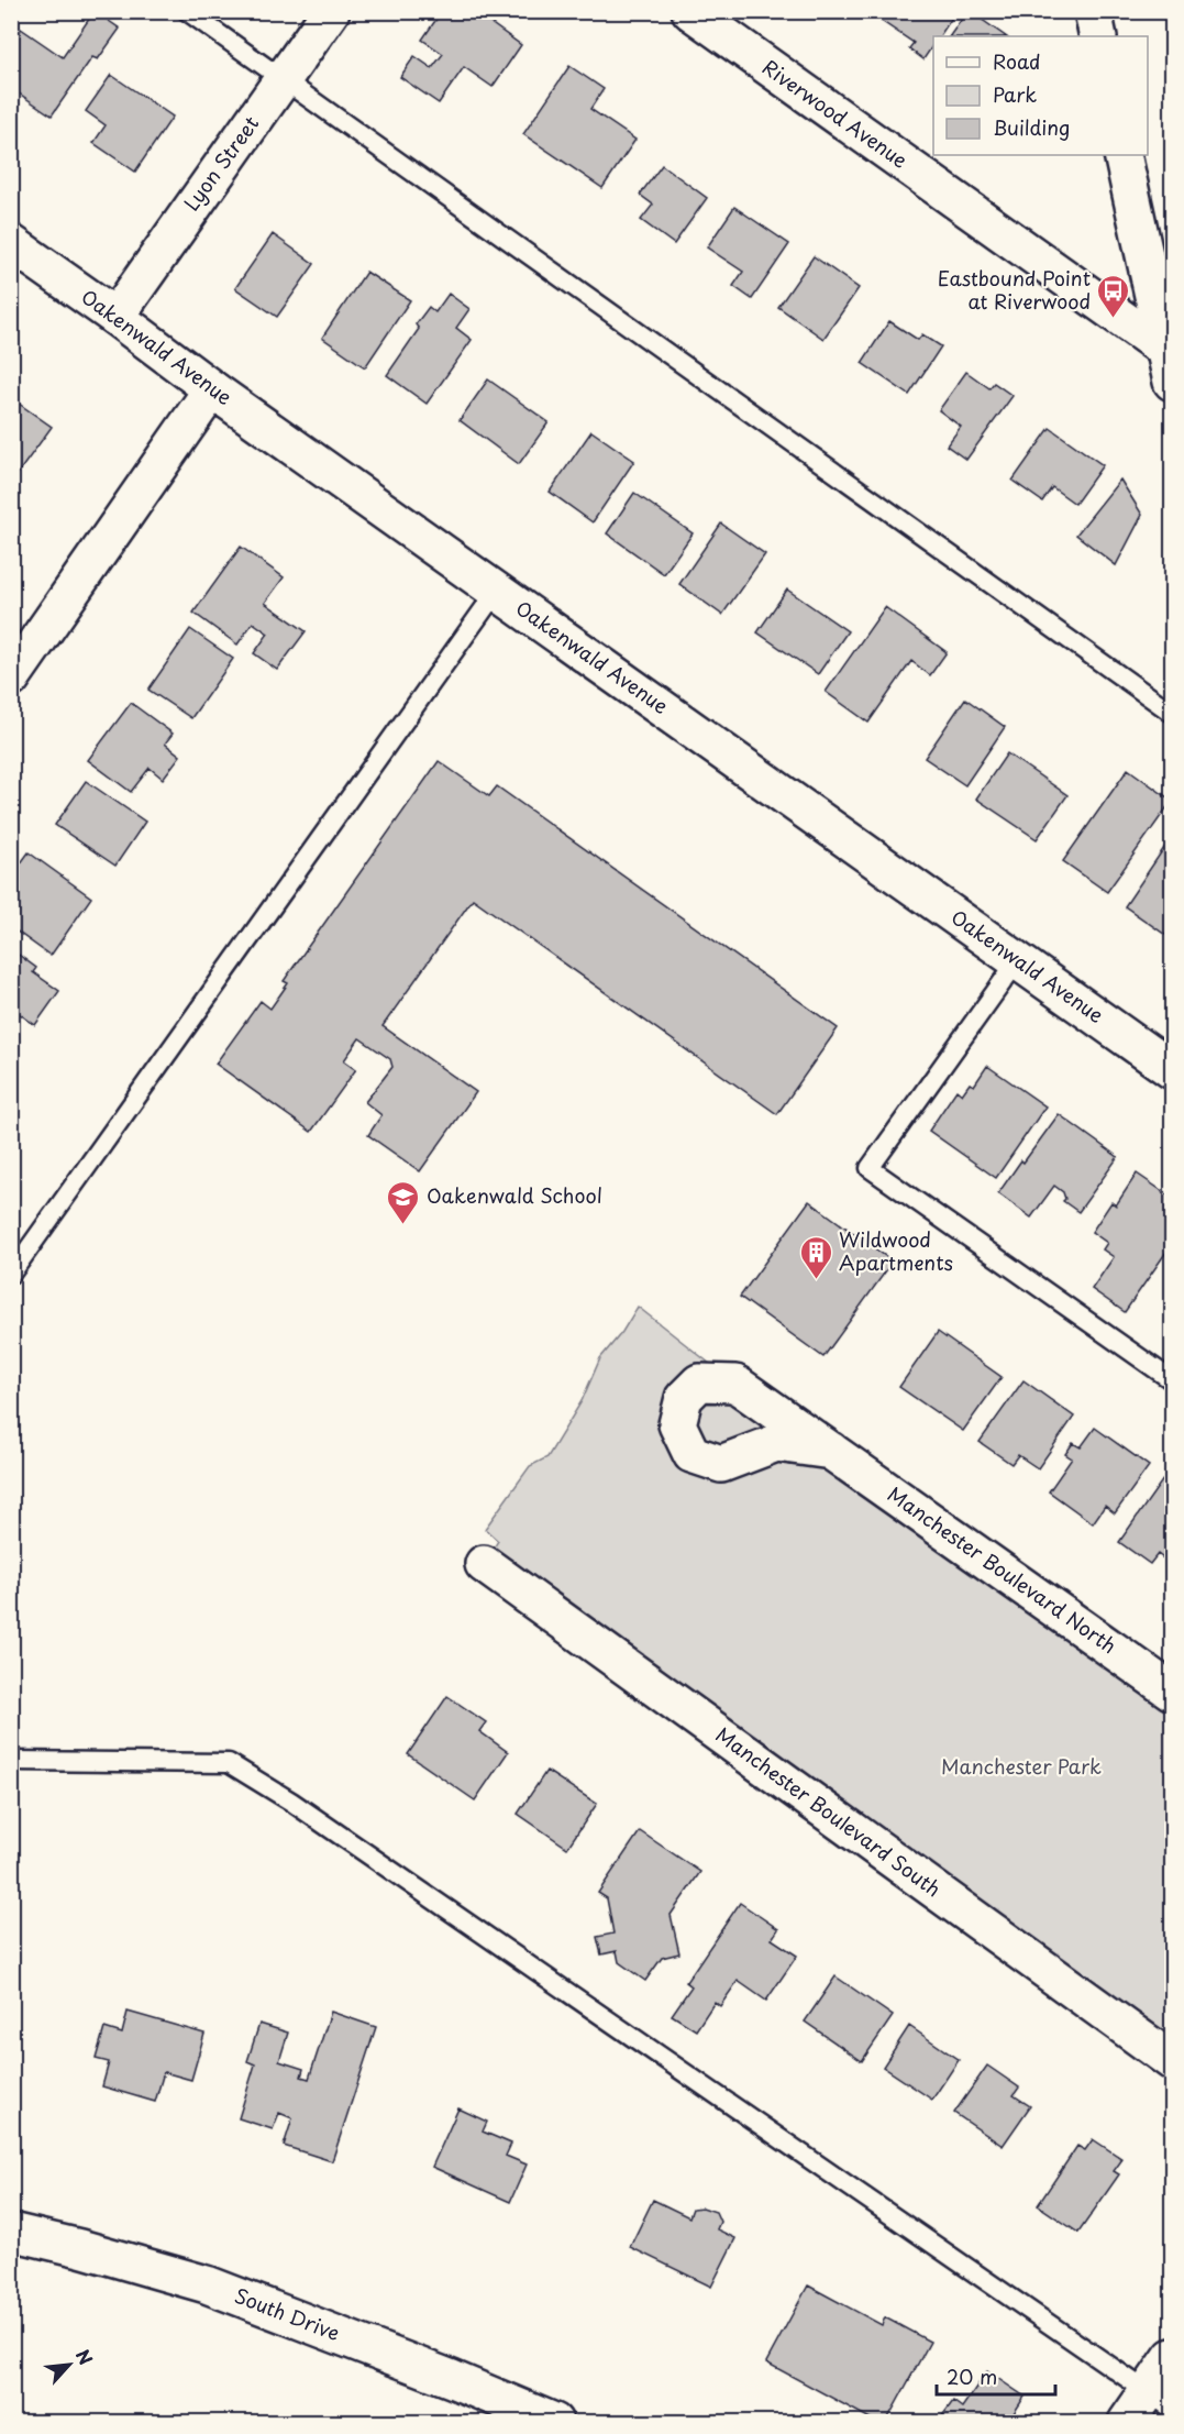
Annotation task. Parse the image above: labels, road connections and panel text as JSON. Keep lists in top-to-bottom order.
{
  "streets": {
    "street": [
      "Riverwood Avenue",
      "Lyon Street",
      "Oakenwald Avenue",
      "Manchester Boulevard North",
      "Manchester Boulevard South",
      "South Drive"
    ]
  },
  "crossings": [
    ["Lyon Street", "Oakenwald Avenue"]
  ],
  "parks": ["Manchester Park"],
  "places": {
    "bus stop": ["Eastbound Point at Riverwood"],
    "school or university": ["Oakenwald School"],
    "building": ["Wildwood Apartments"]
  },
  "legend": ["Road", "Park", "Building"],
  "scale_bar": "20 m",
  "north": "top right"
}
